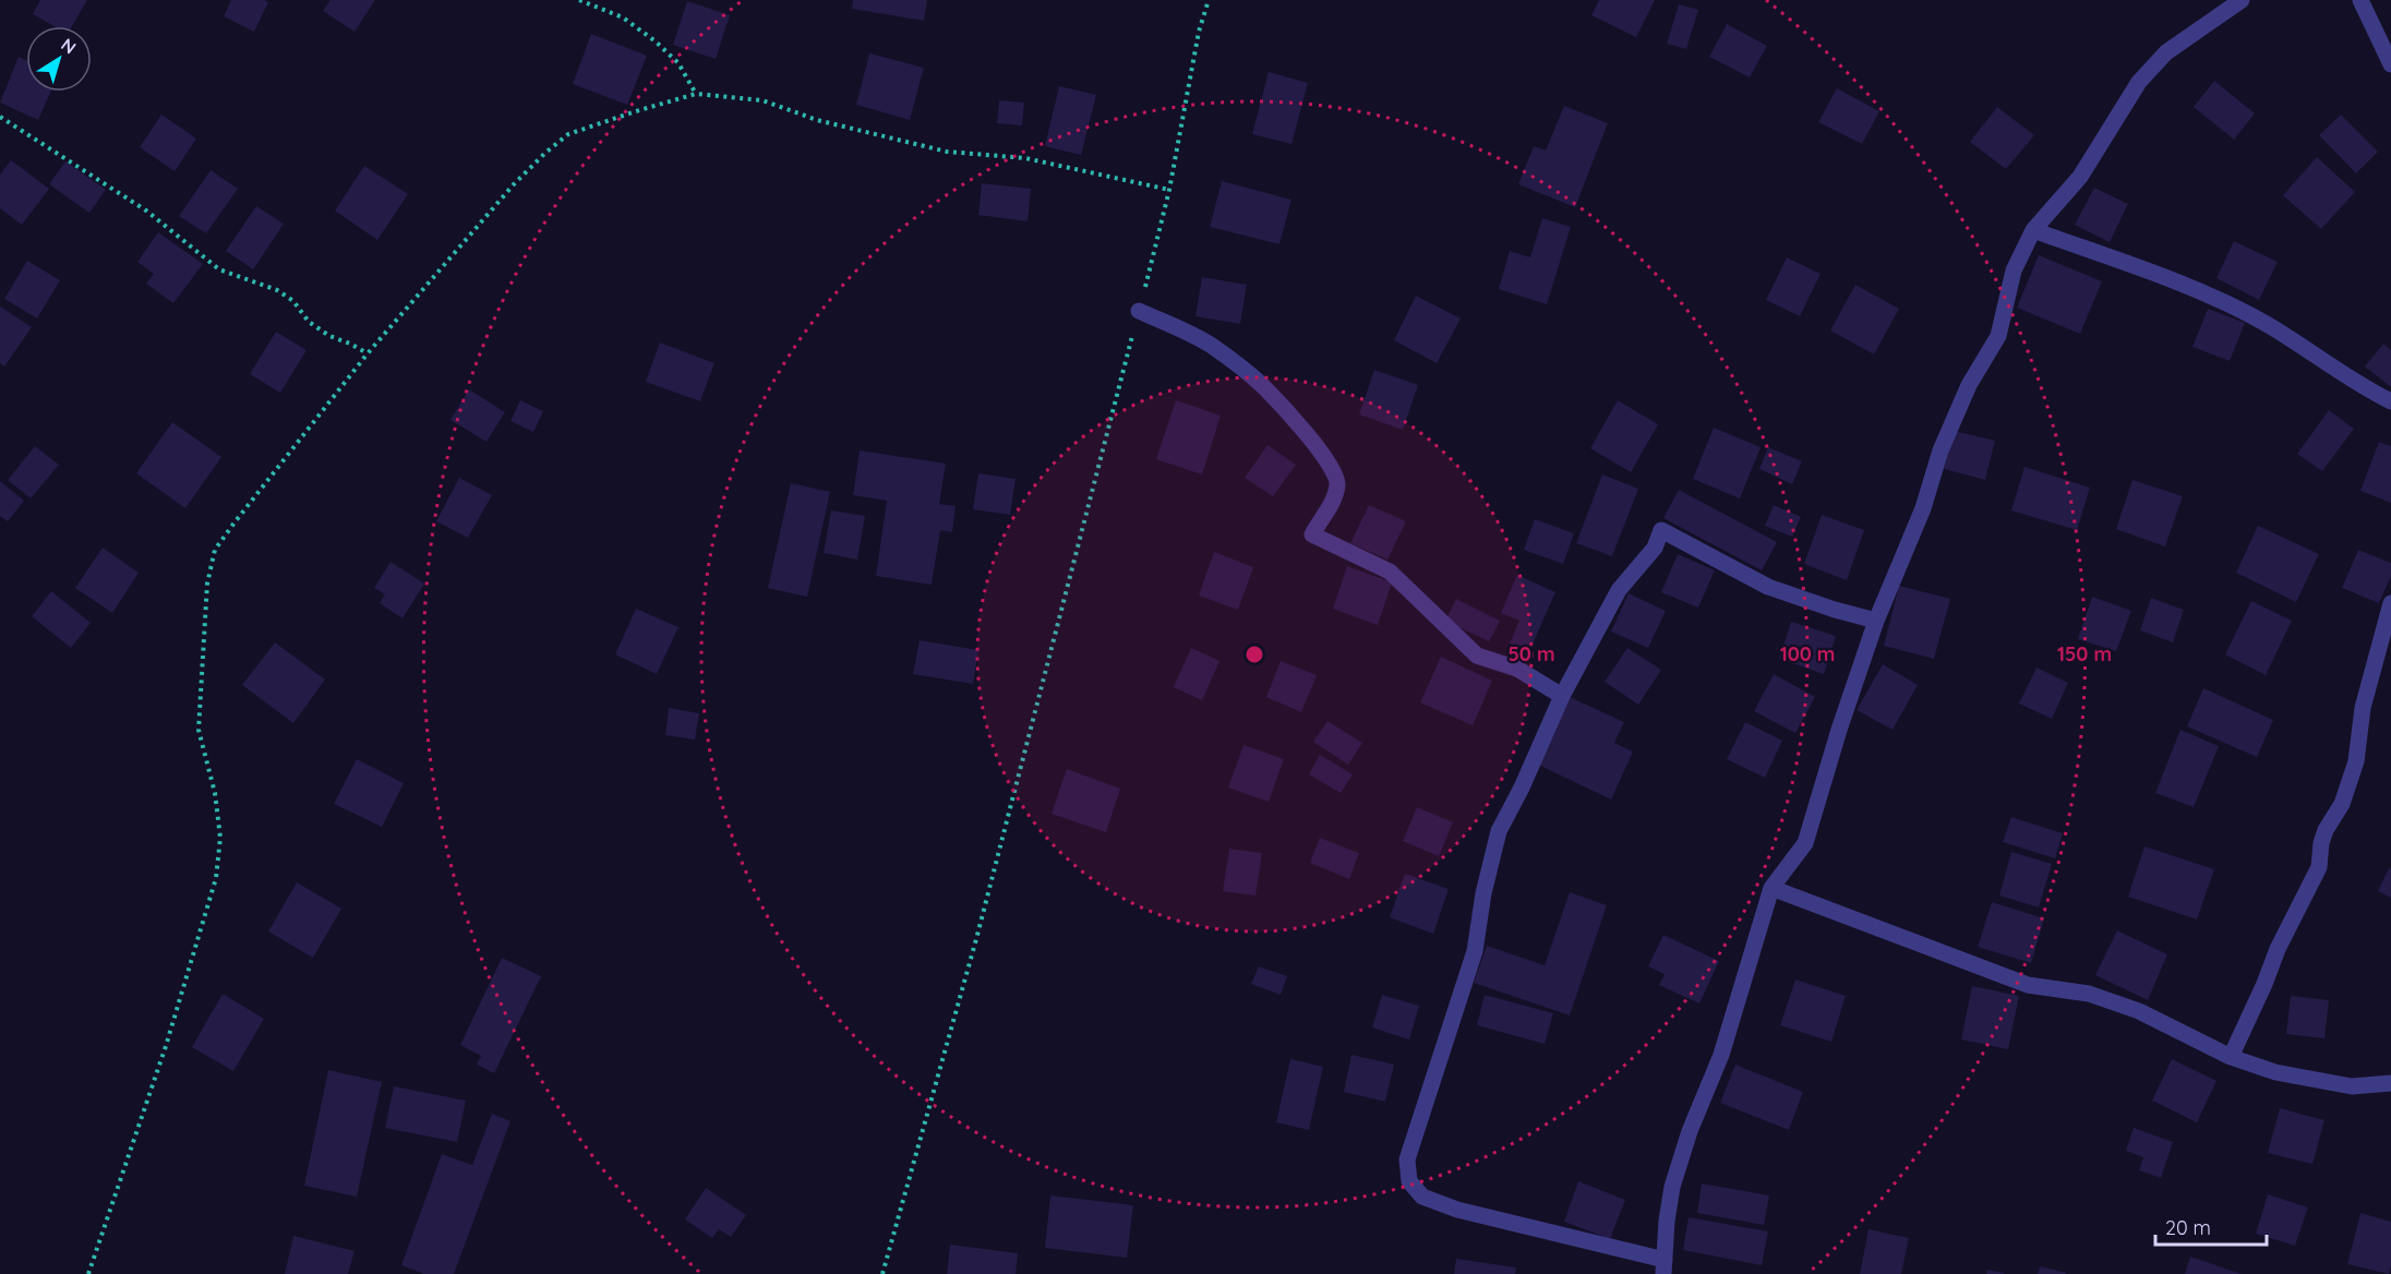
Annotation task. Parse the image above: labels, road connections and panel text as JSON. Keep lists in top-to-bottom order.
{
  "scale_bar": "20 m",
  "north": "top right",
  "rings": ["50 m", "100 m", "150 m"]
}
